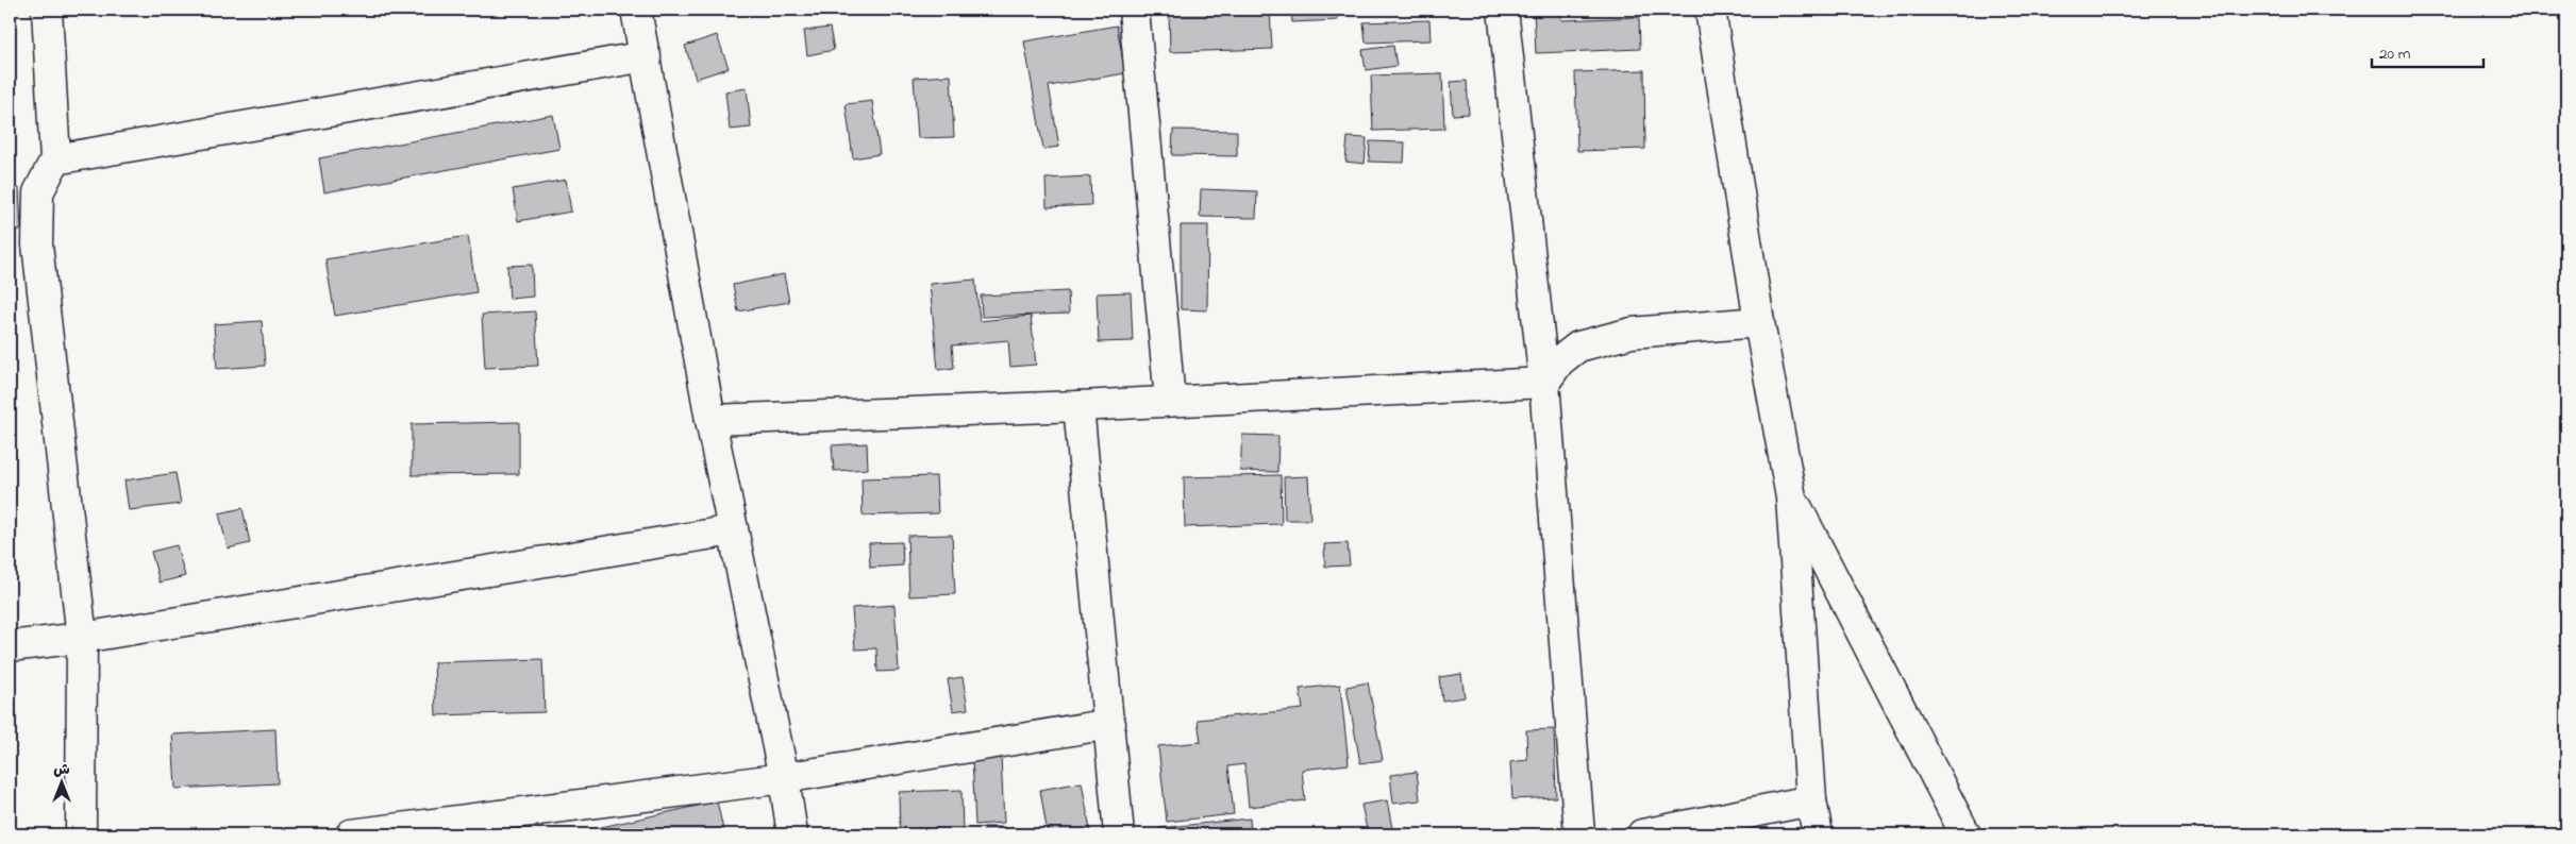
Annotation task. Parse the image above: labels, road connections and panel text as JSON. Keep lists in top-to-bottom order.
{
  "scale_bar": "20 m",
  "north": "top"
}
